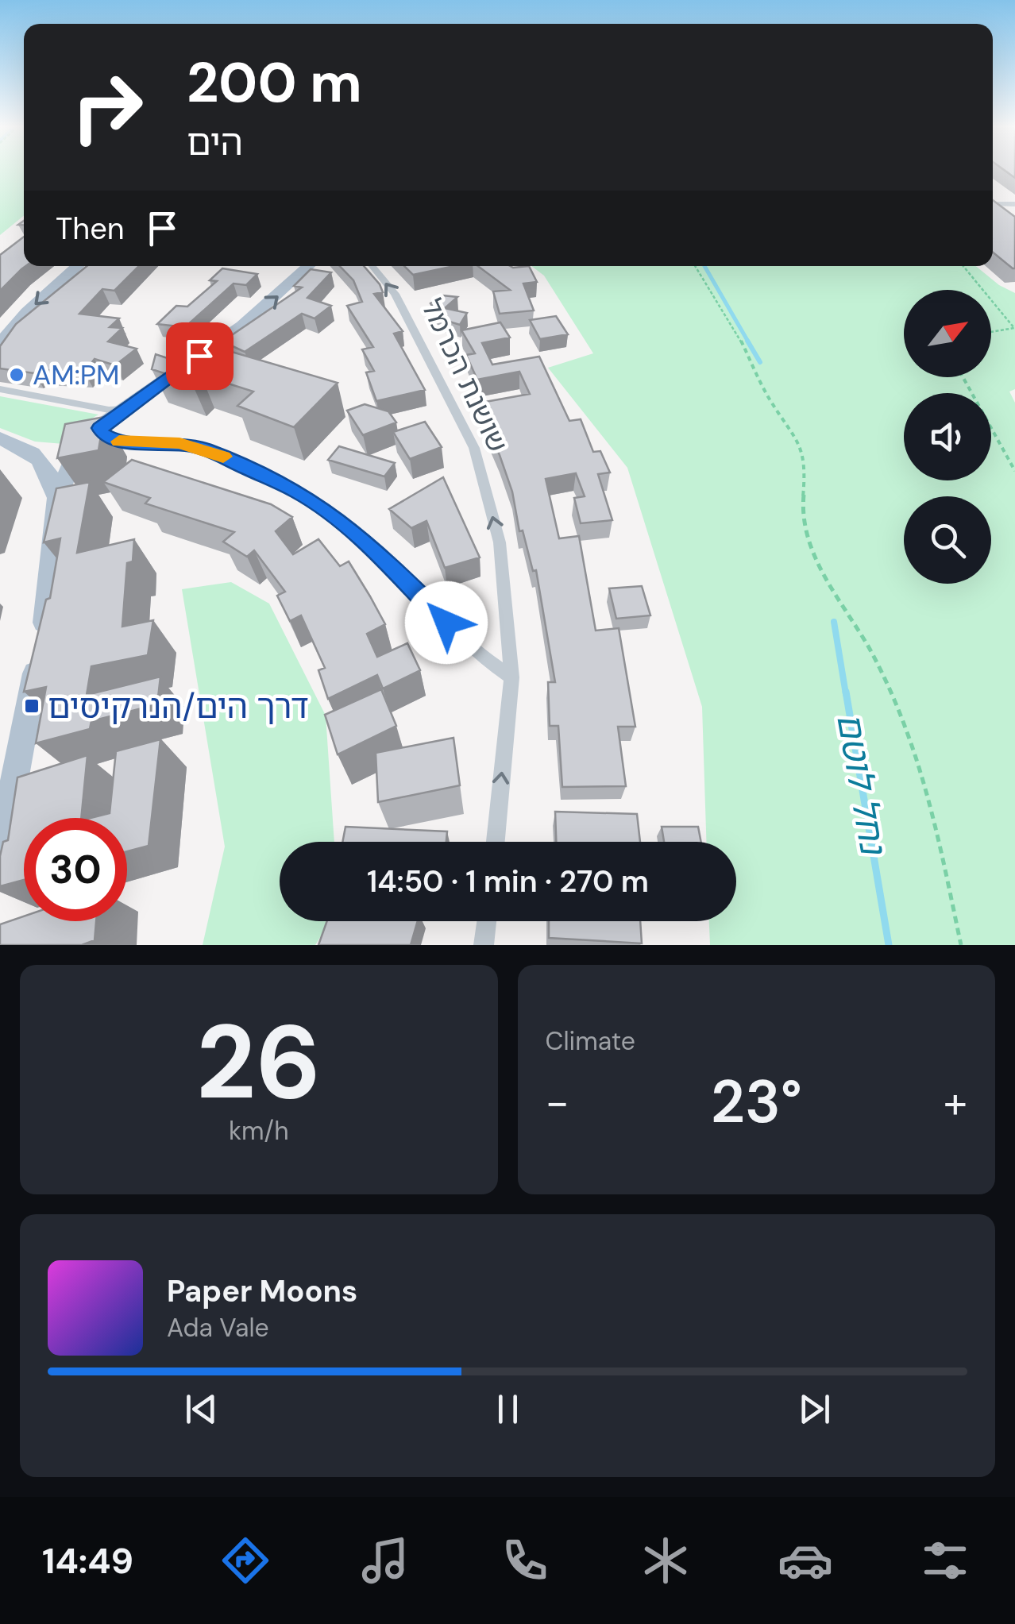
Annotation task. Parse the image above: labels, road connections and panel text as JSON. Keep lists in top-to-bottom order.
{
  "streets": {
    "street": ["שושנת הכרמל"]
  },
  "one_way": ["שושנת הכרמל"],
  "water": ["נחל לוטם"],
  "places": {
    "other": ["AM:PM"],
    "transit": ["דרך הים/הנרקיסים"]
  },
  "north": "top right",
  "page": {
    "turn": ["200 m", "הים"],
    "then": "Then",
    "limit": "30",
    "trip": "14:50 · 1 min · 270 m",
    "tile": [
      ["26", "km/h"],
      "Climate"
    ],
    "heat": ["−", "23°", "+"],
    "song": ["Paper Moons", "Ada Vale"],
    "tabs": "14:49"
  }
}
